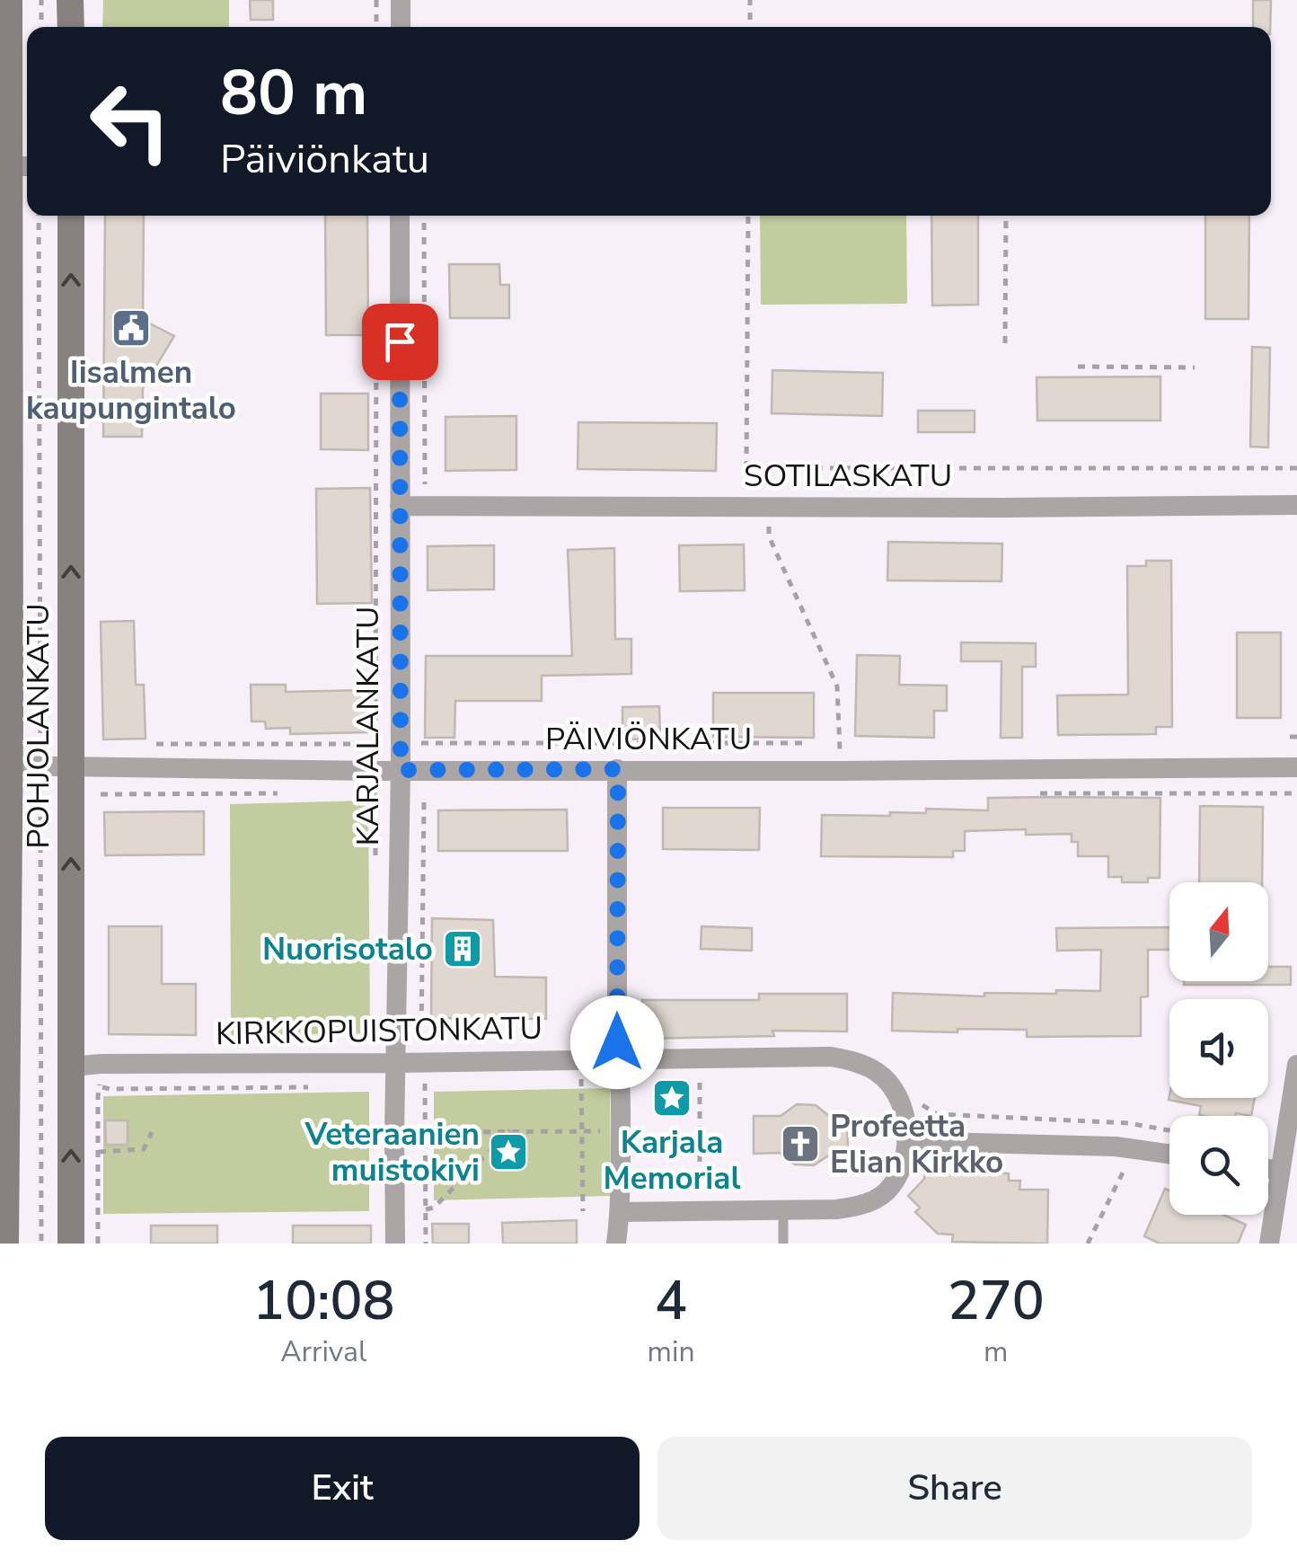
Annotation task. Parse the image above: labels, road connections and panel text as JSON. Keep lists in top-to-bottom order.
{
  "streets": {
    "main road": ["POHJOLANKATU"],
    "street": [
      "SOTILASKATU",
      "KARJALANKATU",
      "PÄIVIÖNKATU",
      "KIRKKOPUISTONKATU"
    ]
  },
  "crossings": [
    ["SOTILASKATU", "KARJALANKATU"],
    ["POHJOLANKATU", "PÄIVIÖNKATU"],
    ["POHJOLANKATU", "KIRKKOPUISTONKATU"],
    ["KARJALANKATU", "PÄIVIÖNKATU"],
    ["KARJALANKATU", "KIRKKOPUISTONKATU"]
  ],
  "places": {
    "public building": ["Iisalmen kaupungintalo"],
    "building": ["Nuorisotalo"],
    "place": ["Karjala Memorial", "Veteraanien muistokivi"],
    "church": ["Profeetta Elian Kirkko"]
  },
  "north": "top",
  "page": {
    "turn": ["80 m", "Päiviönkatu"],
    "eta": [
      "10:08",
      "Arrival",
      "4",
      "min",
      "270",
      "m"
    ],
    "buttons": ["Exit", "Share"]
  }
}
